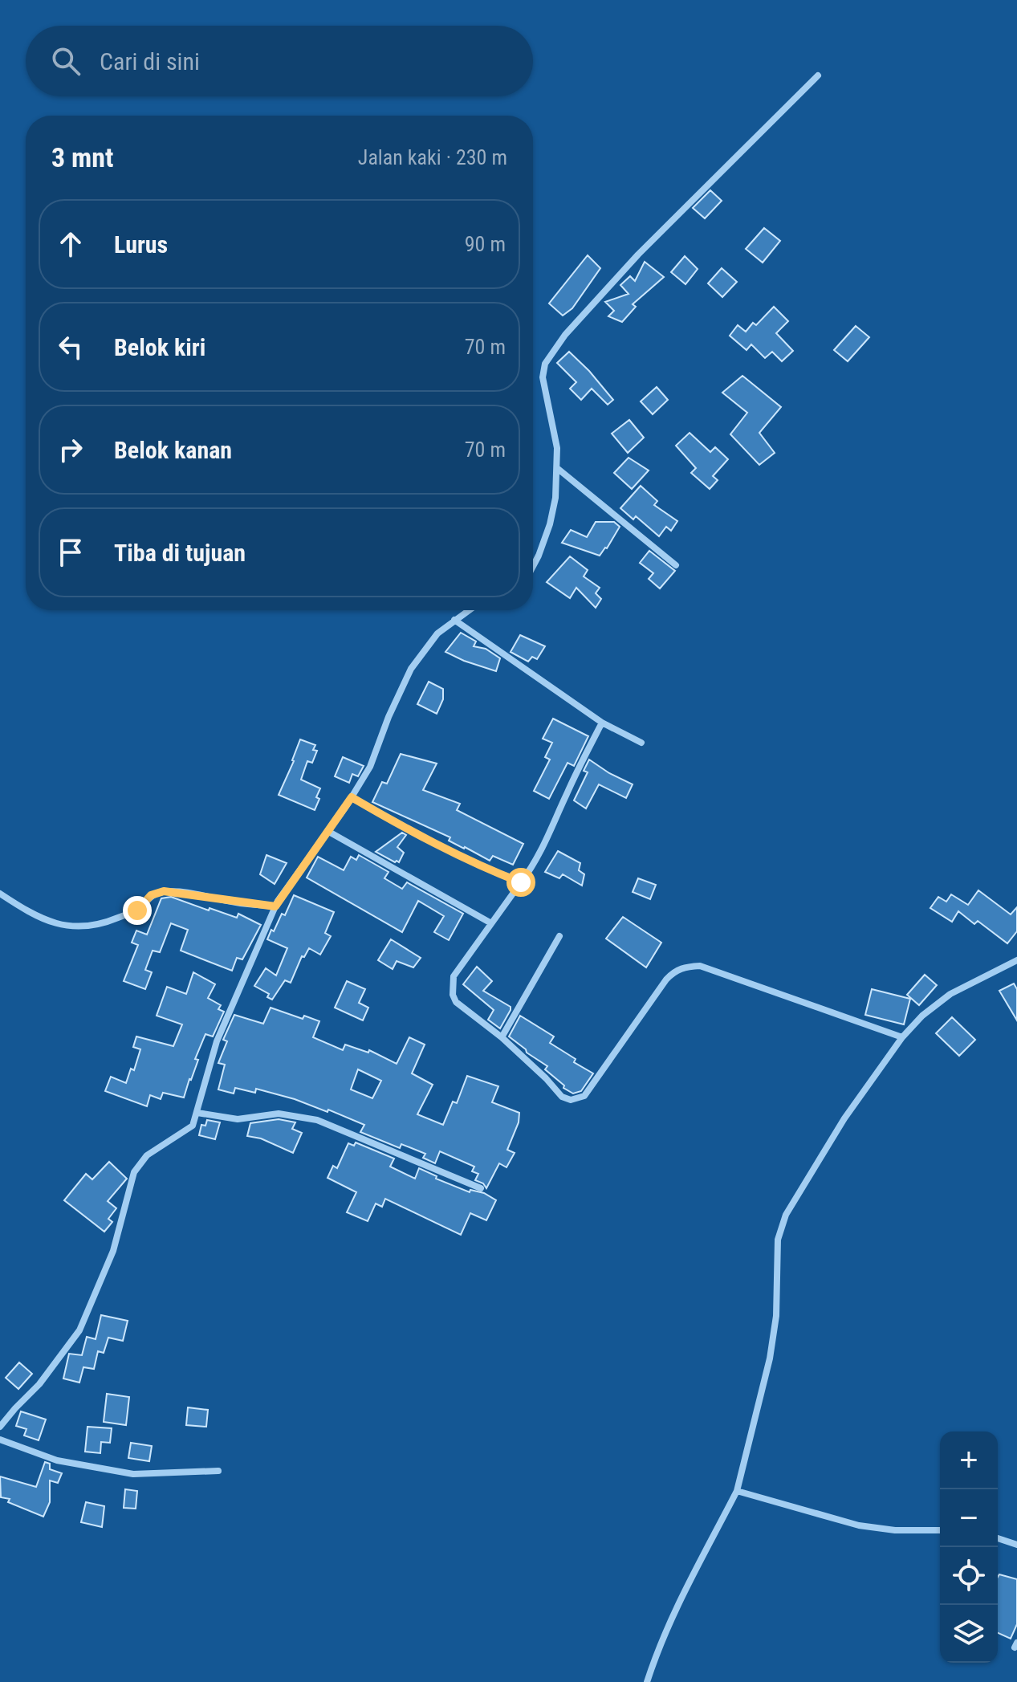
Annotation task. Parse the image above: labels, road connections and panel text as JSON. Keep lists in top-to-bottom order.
{
  "page": {
    "search": "Cari di sini",
    "heading": ["3 mnt", "Jalan kaki · 230 m"],
    "list": [
      ["Lurus", "90 m"],
      ["Belok kiri", "70 m"],
      ["Belok kanan", "70 m"],
      "Tiba di tujuan"
    ],
    "map_buttons": ["+", "−"]
  }
}
